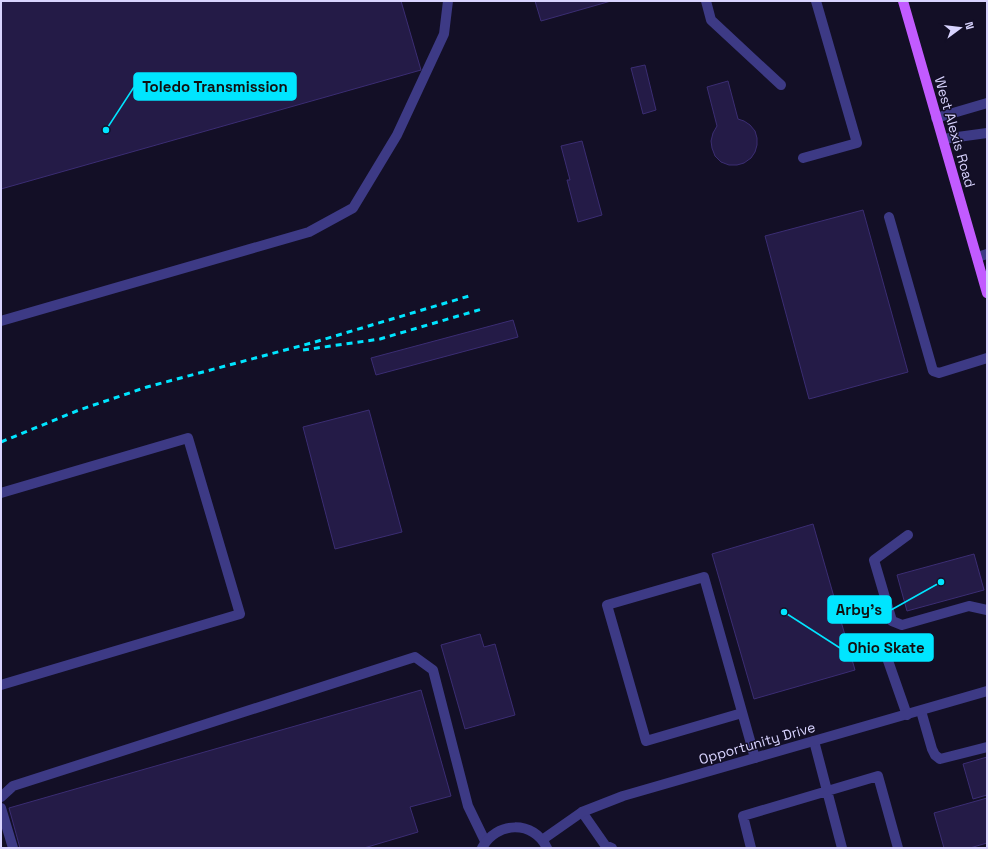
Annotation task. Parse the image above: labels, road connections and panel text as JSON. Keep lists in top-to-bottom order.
{
  "streets": {
    "main road": ["West Alexis Road"],
    "street": ["Opportunity Drive"]
  },
  "places": ["Toledo Transmission", "Arby's", "Ohio Skate"],
  "north": "right"
}
